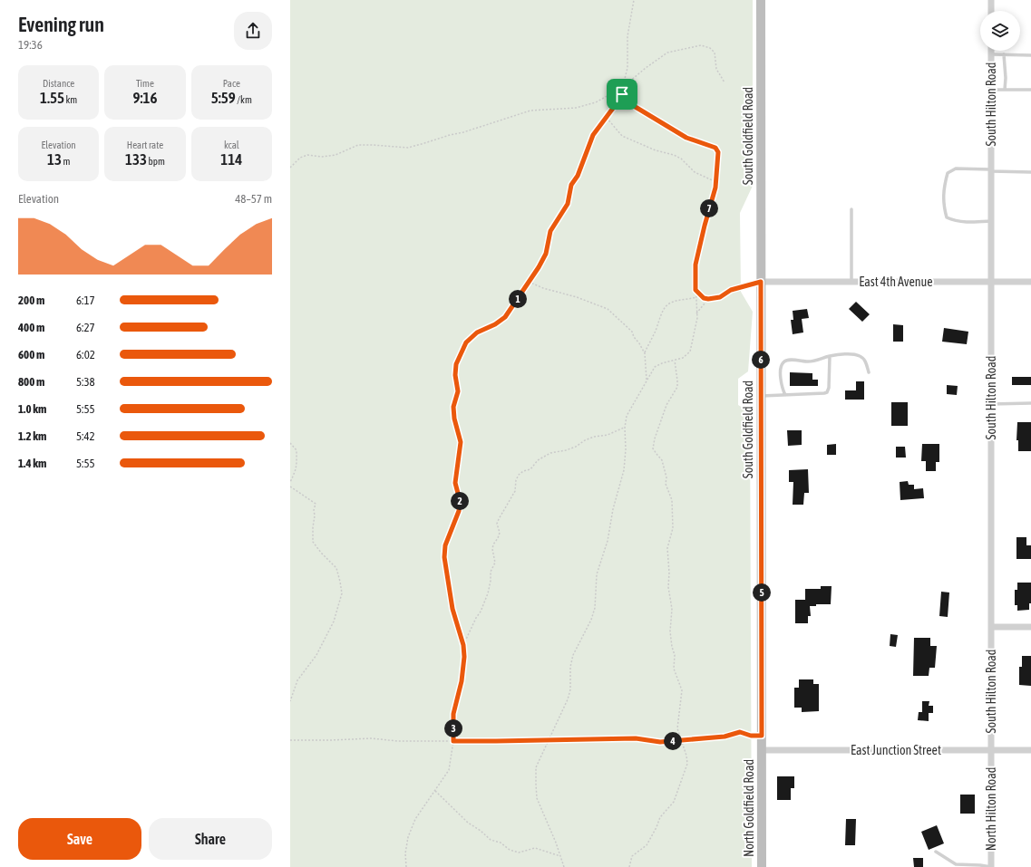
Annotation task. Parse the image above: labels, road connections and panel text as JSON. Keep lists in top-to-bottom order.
{
  "streets": {
    "main road": ["South Goldfield Road", "North Goldfield Road"],
    "street": [
      "South Hilton Road",
      "East 4th Avenue",
      "East Junction Street",
      "North Hilton Road"
    ]
  },
  "crossings": [
    ["South Hilton Road", "East 4th Avenue"],
    ["South Hilton Road", "East Junction Street"],
    ["South Hilton Road", "North Hilton Road"],
    ["South Goldfield Road", "East 4th Avenue"],
    ["South Goldfield Road", "East Junction Street"],
    ["South Goldfield Road", "North Goldfield Road"],
    ["East Junction Street", "North Goldfield Road"],
    ["East Junction Street", "North Hilton Road"]
  ],
  "page": {
    "heading": ["Evening run", "19:36"],
    "stats": [
      ["Distance", "1.55 km"],
      ["Time", "9:16"],
      ["Pace", "5:59 /km"],
      ["Elevation", "13 m"],
      ["Heart rate", "133 bpm"],
      ["kcal", "114"]
    ],
    "chart": ["Elevation", "48–57 m"],
    "pins": [
      "7",
      "1",
      "6",
      "2",
      "5",
      "3",
      "4"
    ],
    "list": [
      {
        "name": "200 m",
        "note": "6:17"
      },
      {
        "name": "400 m",
        "note": "6:27"
      },
      {
        "name": "600 m",
        "note": "6:02"
      },
      {
        "name": "800 m",
        "note": "5:38"
      },
      {
        "name": "1.0 km",
        "note": "5:55"
      },
      {
        "name": "1.2 km",
        "note": "5:42"
      },
      {
        "name": "1.4 km",
        "note": "5:55"
      }
    ],
    "buttons": ["Save", "Share"]
  }
}
